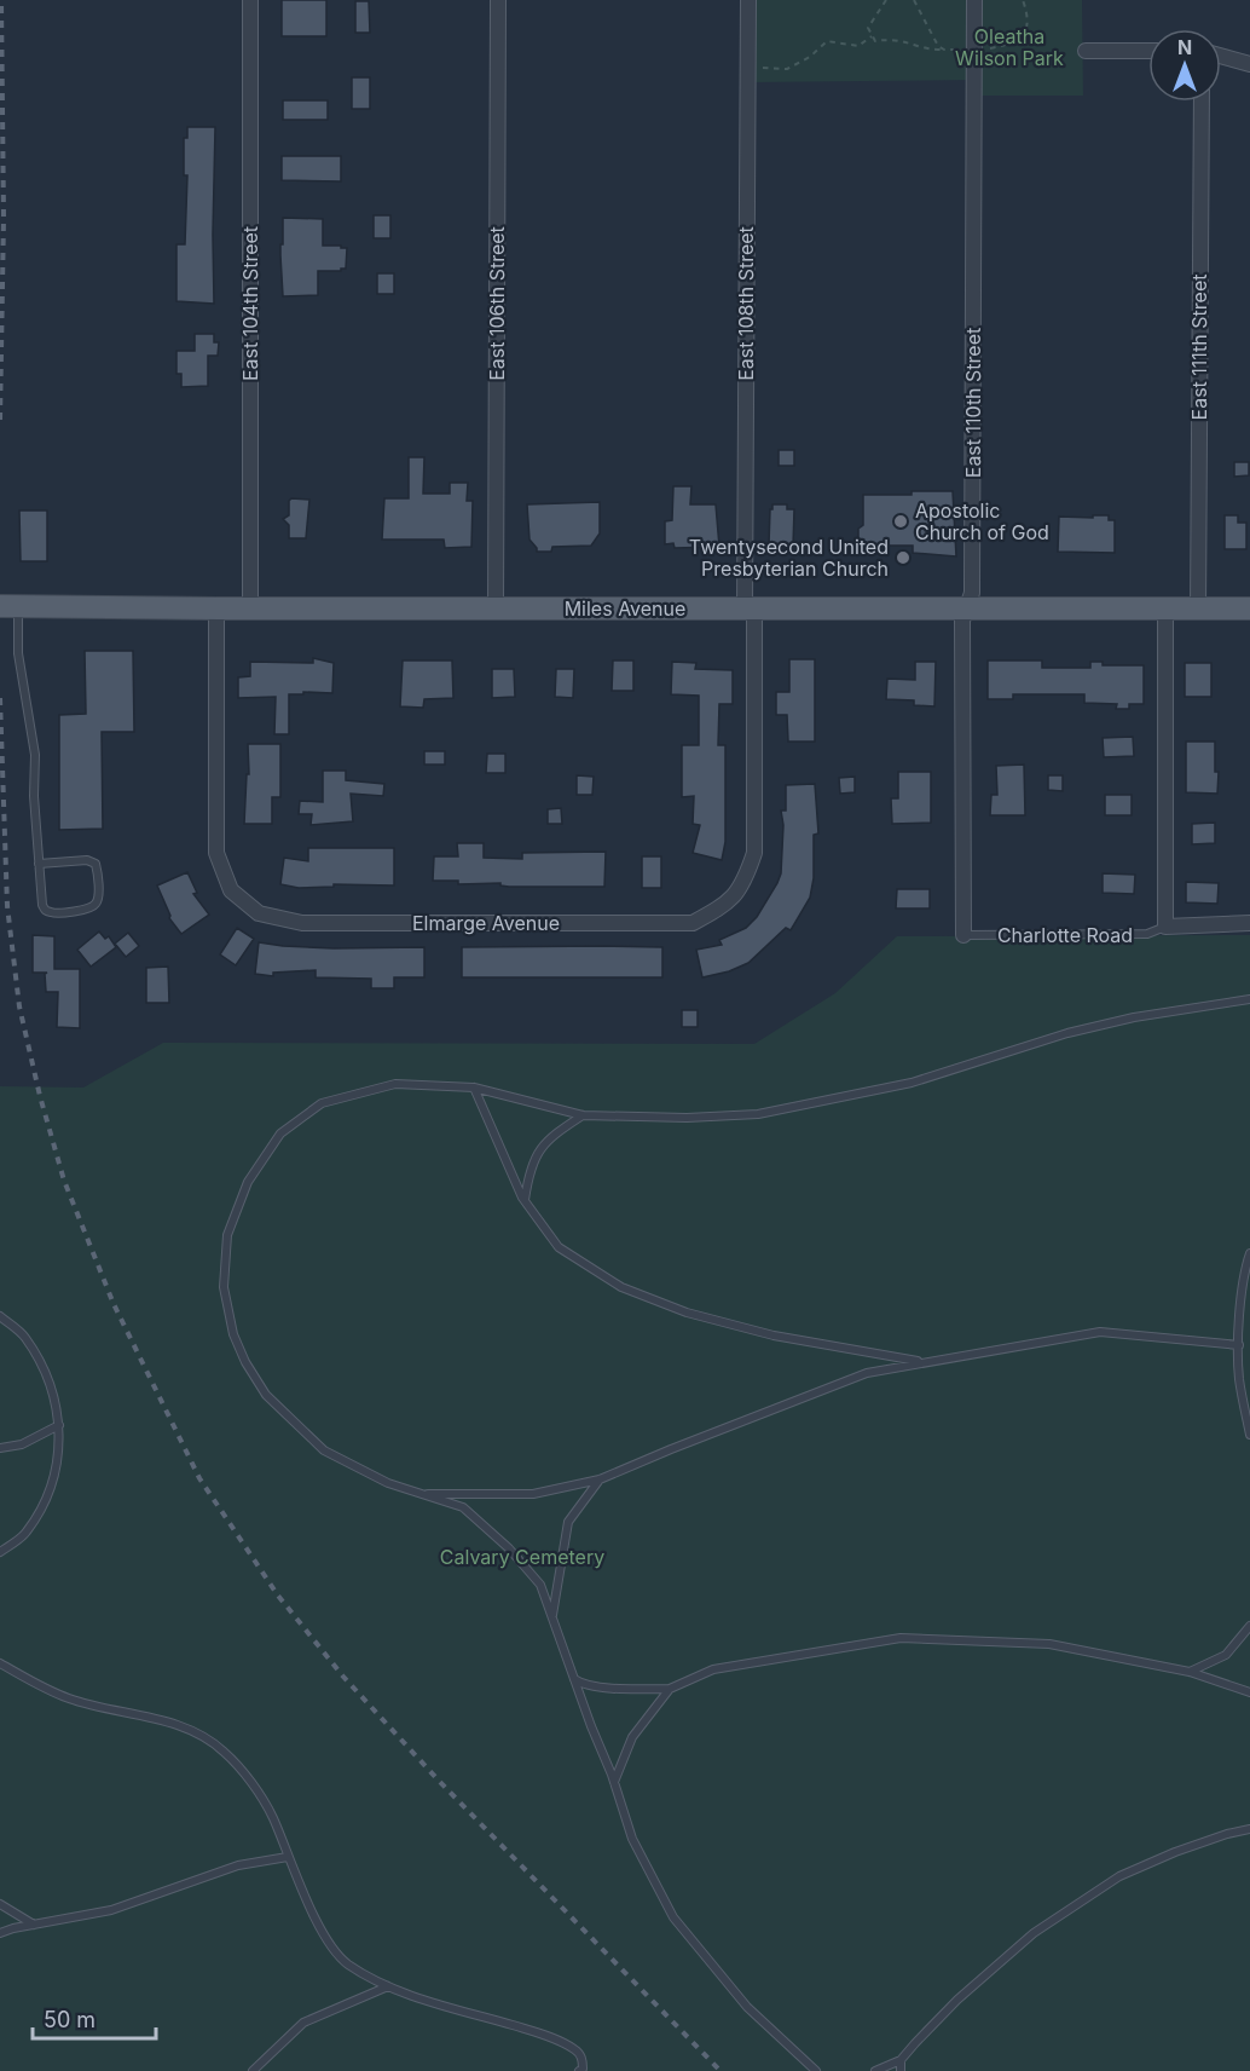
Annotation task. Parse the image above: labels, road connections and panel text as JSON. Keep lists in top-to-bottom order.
{
  "streets": {
    "main road": ["Miles Avenue"],
    "street": [
      "East 104th Street",
      "East 106th Street",
      "East 108th Street",
      "East 111th Street",
      "East 110th Street",
      "Elmarge Avenue"
    ],
    "lane": ["Charlotte Road"]
  },
  "crossings": [
    ["East 104th Street", "Miles Avenue"],
    ["East 106th Street", "Miles Avenue"],
    ["East 108th Street", "Miles Avenue"],
    ["East 108th Street", "Elmarge Avenue"],
    ["East 111th Street", "Miles Avenue"],
    ["East 110th Street", "Miles Avenue"],
    ["East 110th Street", "Charlotte Road"],
    ["Miles Avenue", "Elmarge Avenue"]
  ],
  "parks": ["Oleatha Wilson Park", "Calvary Cemetery"],
  "places": ["Apostolic Church of God", "Twentysecond United Presbyterian Church"],
  "scale_bar": "50 m",
  "north": "top"
}
